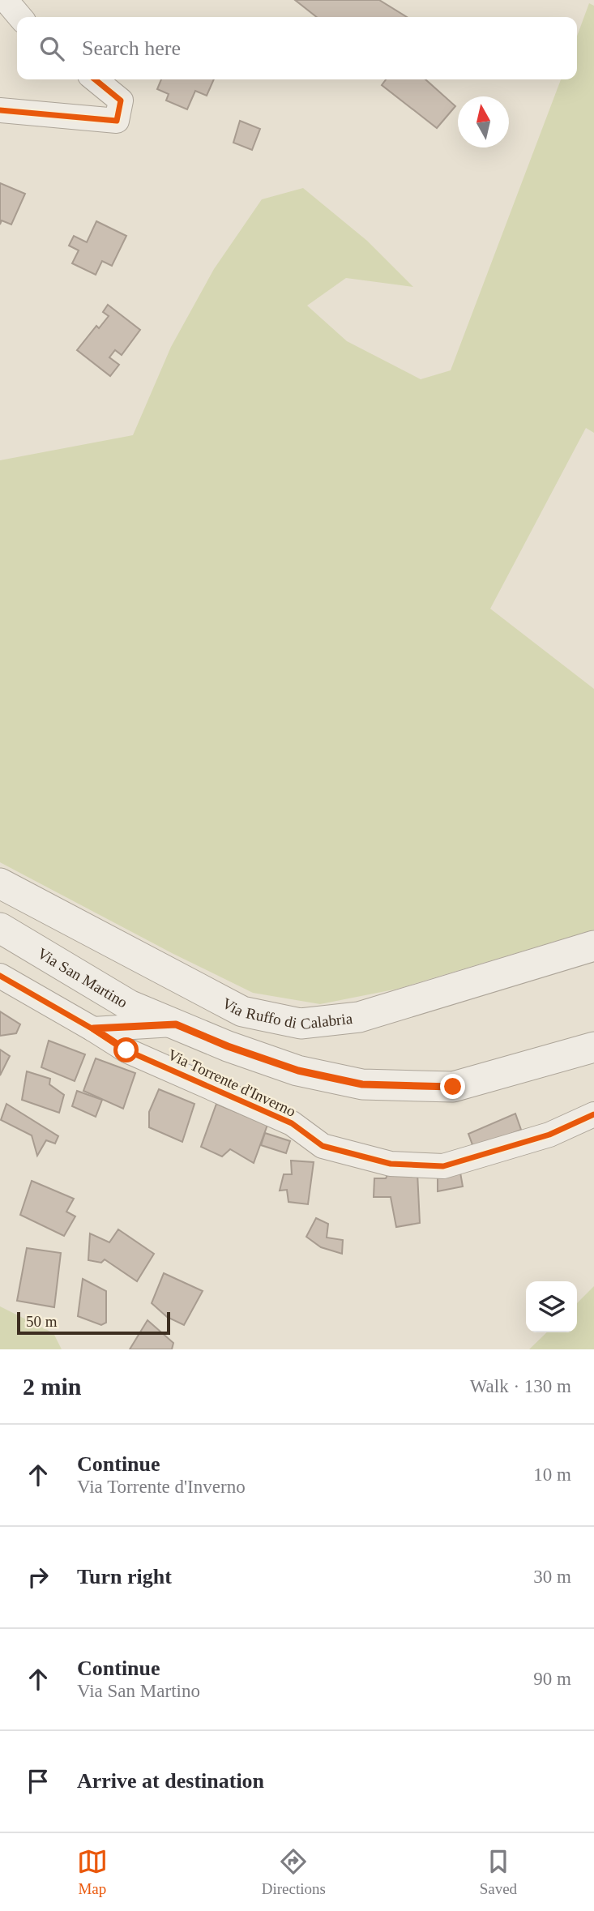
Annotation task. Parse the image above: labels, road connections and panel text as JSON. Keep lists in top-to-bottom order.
{
  "streets": {
    "street": ["Via San Martino", "Via Ruffo di Calabria", "Via Torrente d'Inverno"]
  },
  "scale_bar": "50 m",
  "north": "top",
  "page": {
    "search": "Search here",
    "scale": "50 m",
    "heading": ["2 min", "Walk · 130 m"],
    "list": [
      ["Continue", "Via Torrente d'Inverno", "10 m"],
      ["Turn right", "30 m"],
      ["Continue", "Via San Martino", "90 m"],
      "Arrive at destination"
    ],
    "nav": ["Map", "Directions", "Saved"]
  }
}
